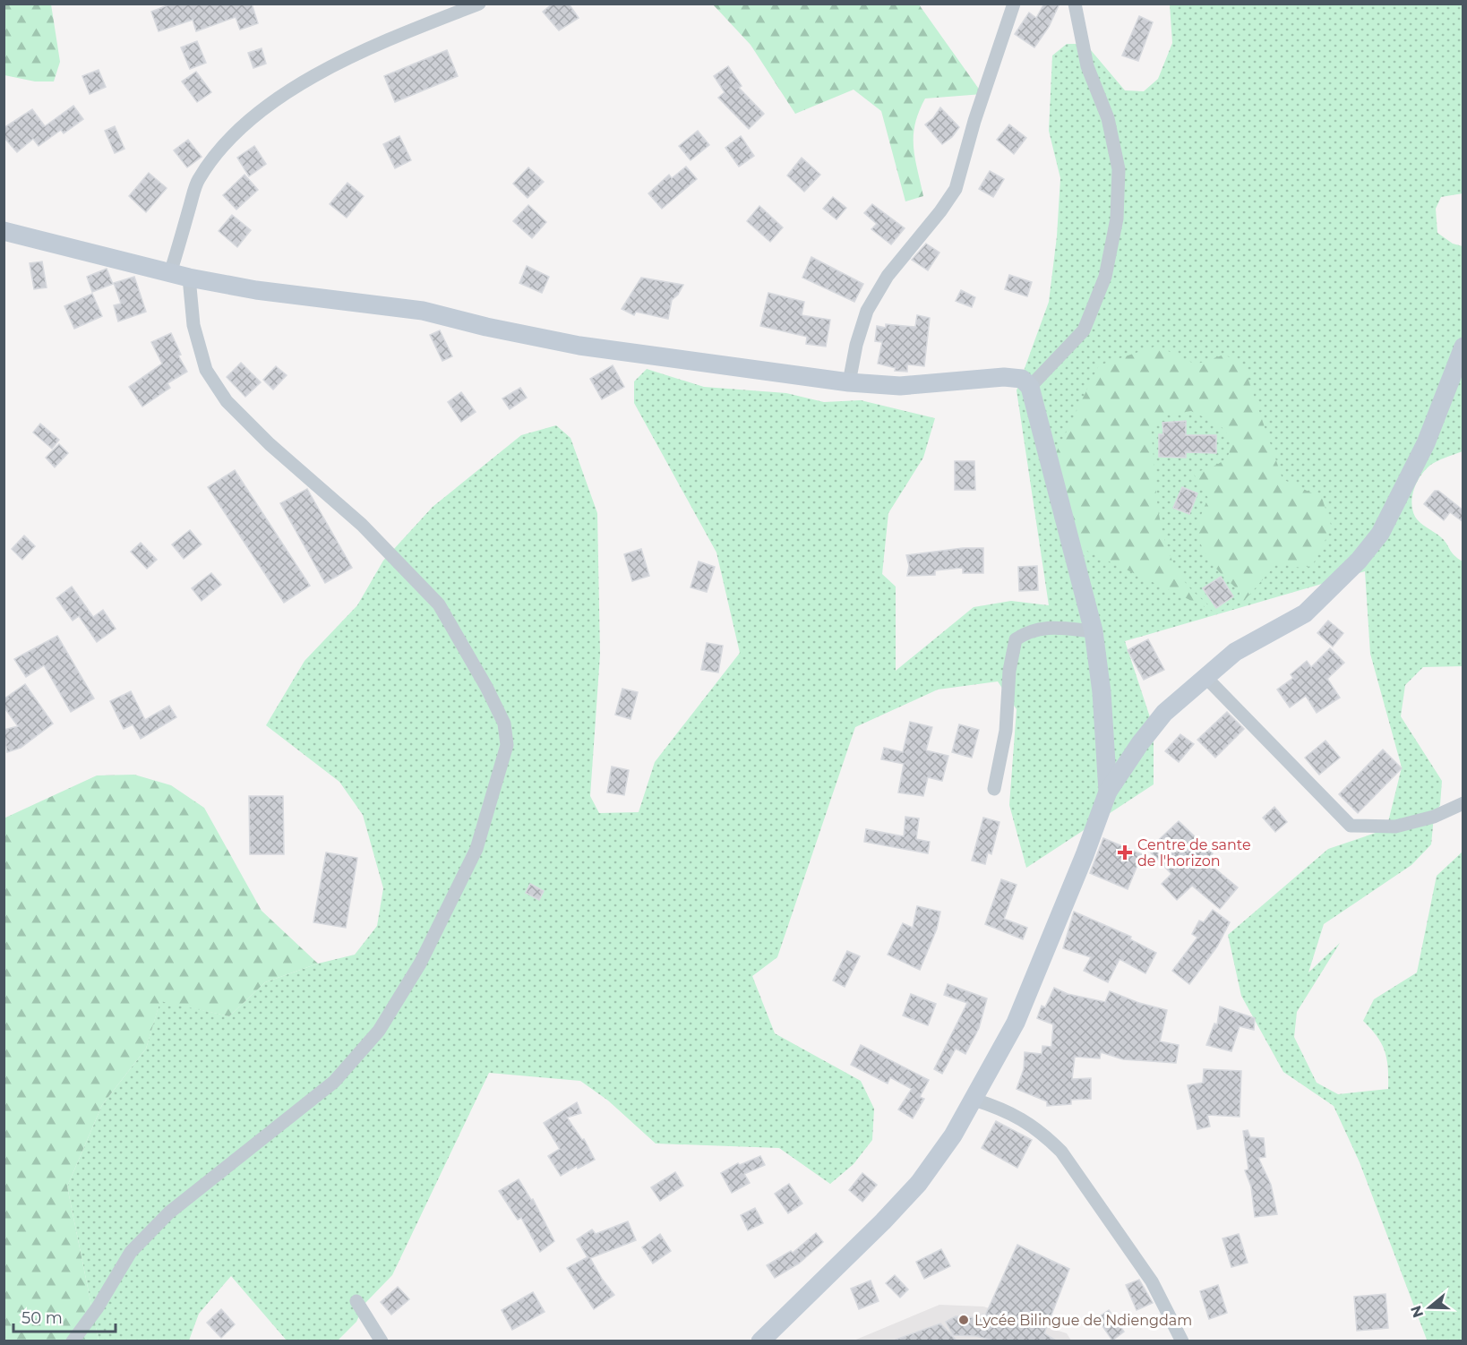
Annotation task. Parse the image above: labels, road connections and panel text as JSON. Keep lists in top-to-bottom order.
{
  "places": {
    "health": ["Centre de sante de l'horizon"],
    "other": ["Lycée Bilingue de Ndiengdam"]
  },
  "scale_bar": "50 m",
  "north": "left"
}
